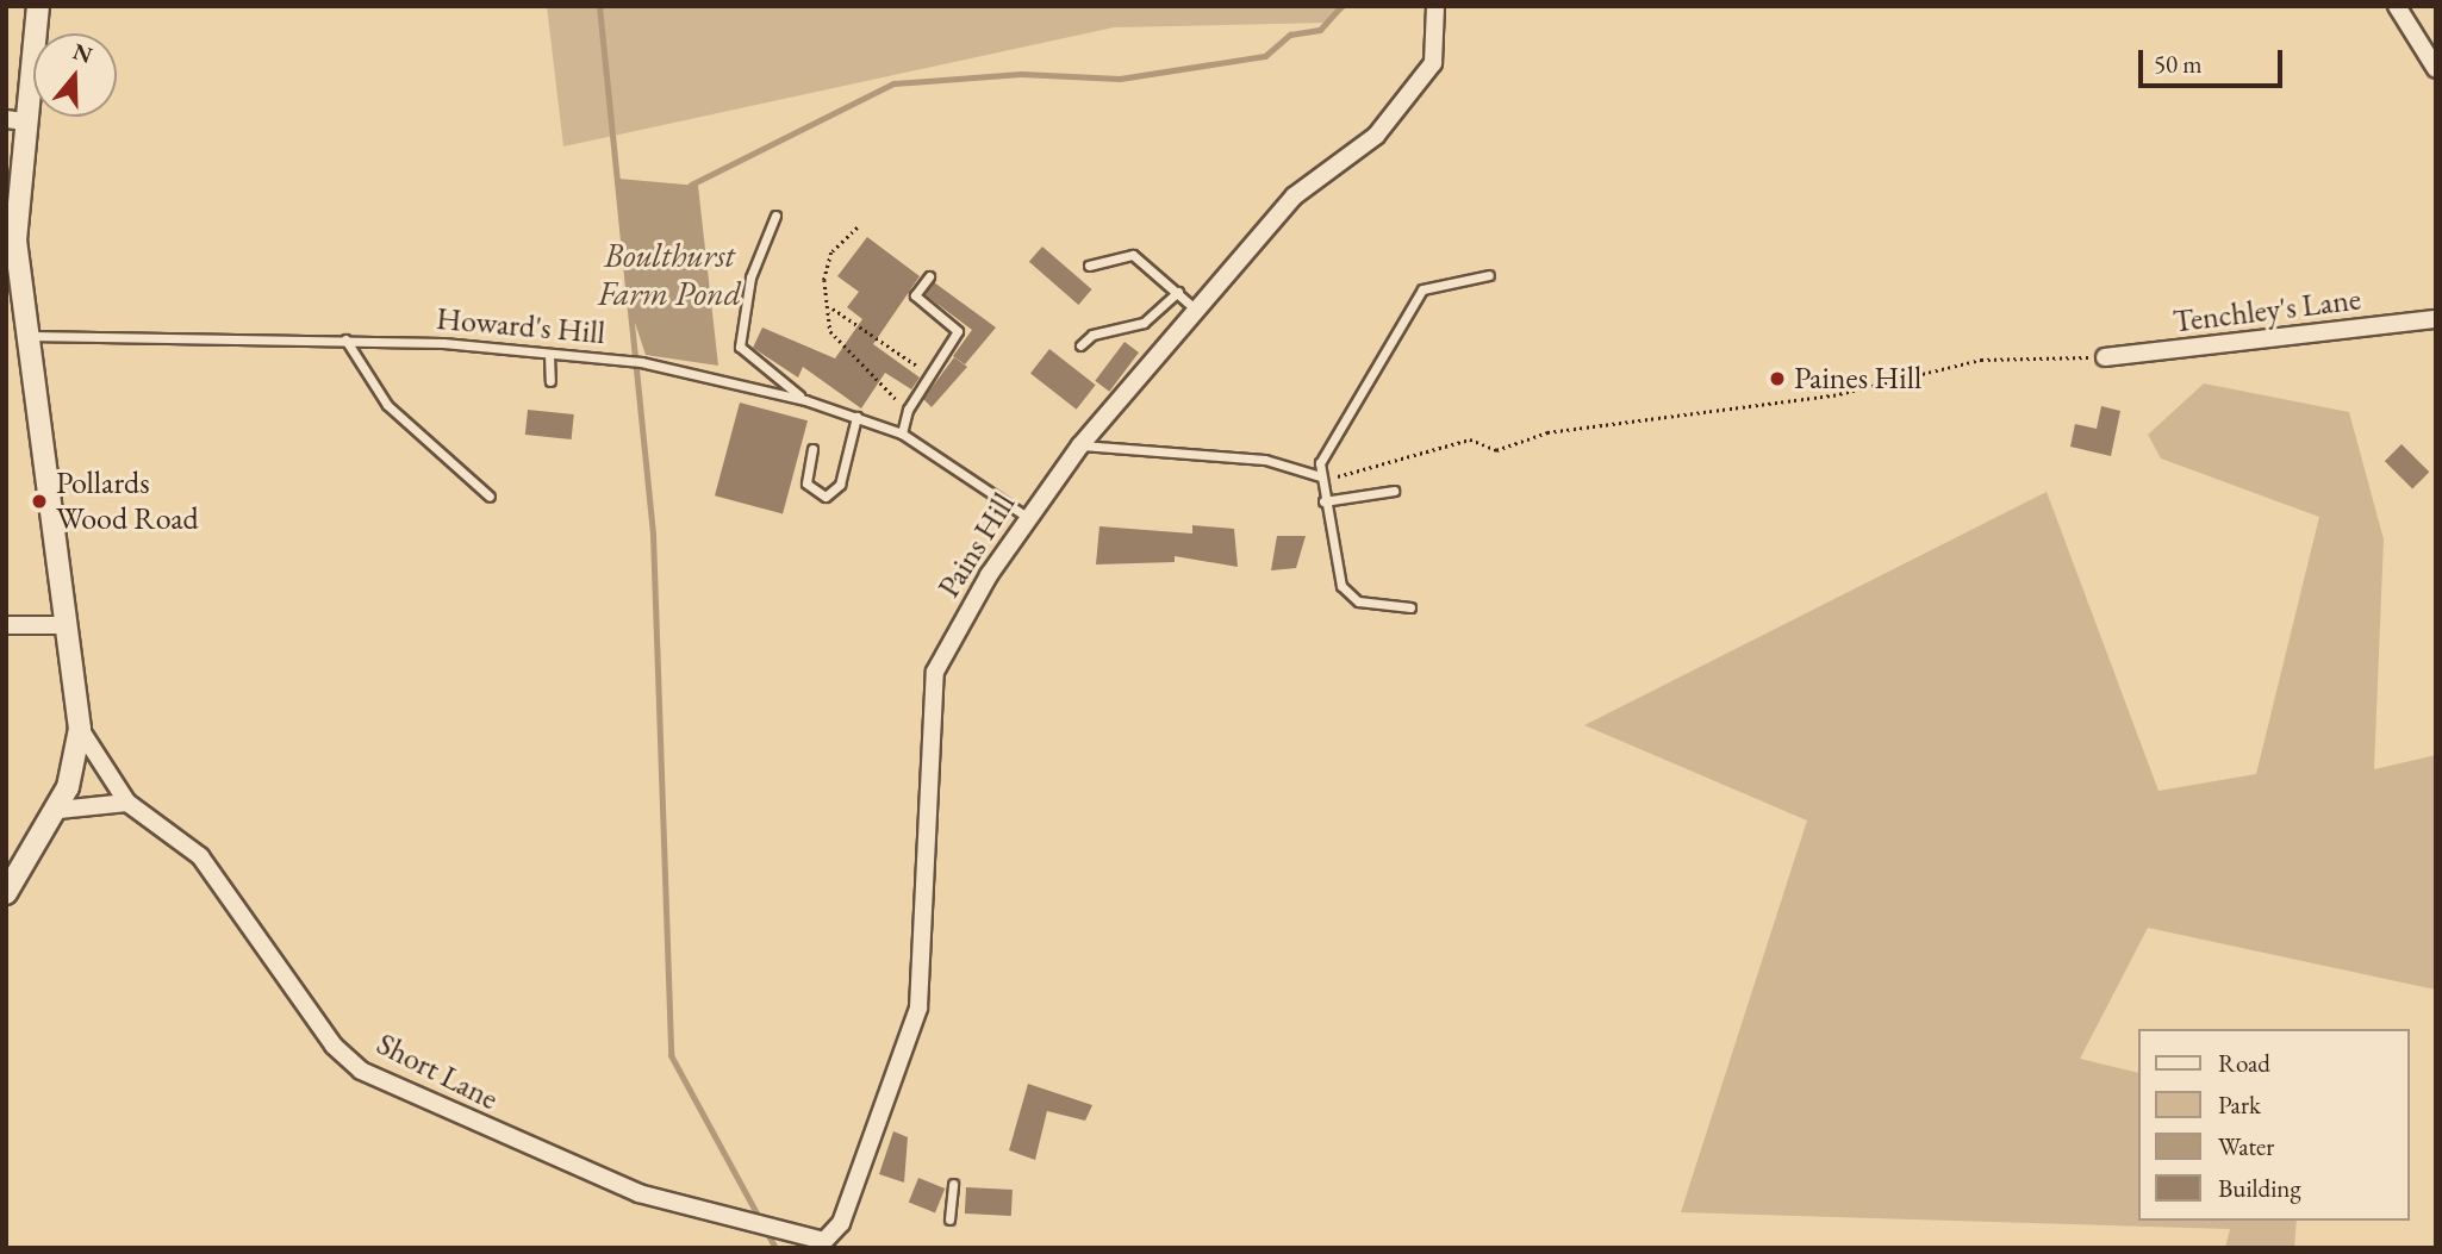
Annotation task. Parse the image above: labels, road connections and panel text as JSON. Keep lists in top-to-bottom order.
{
  "streets": {
    "street": ["Tenchley's Lane", "Pains Hill", "Short Lane"],
    "lane": ["Howard's Hill"]
  },
  "crossings": [
    ["Howard's Hill", "Pains Hill"],
    ["Pains Hill", "Short Lane"]
  ],
  "water": ["Boulthurst Farm Pond"],
  "places": ["Paines Hill", "Pollards Wood Road"],
  "legend": [
    "Road",
    "Park",
    "Water",
    "Building"
  ],
  "scale_bar": "50 m",
  "north": "top"
}
